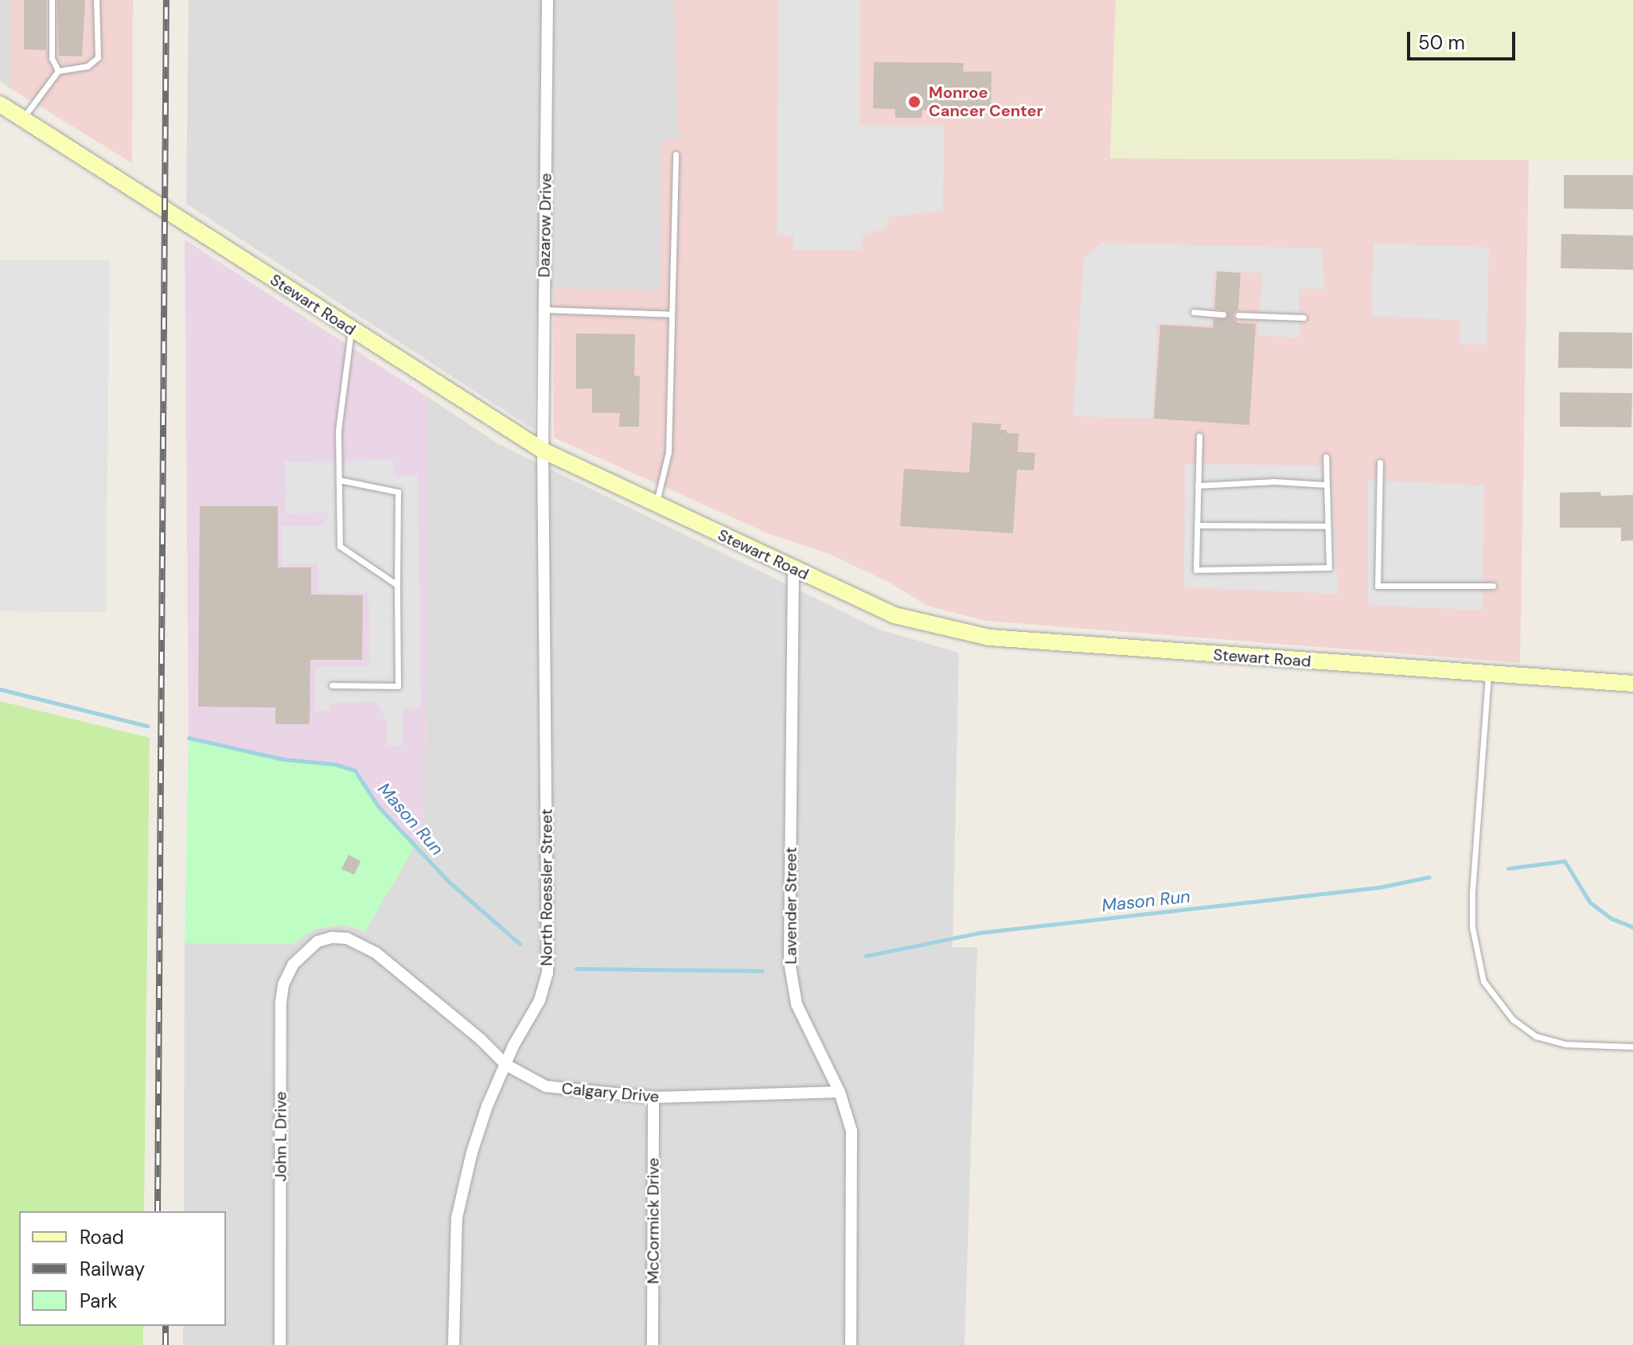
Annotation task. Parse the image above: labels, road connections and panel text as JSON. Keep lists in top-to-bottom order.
{
  "streets": {
    "street": [
      "Dazarow Drive",
      "Stewart Road",
      "North Roessler Street",
      "Lavender Street",
      "Calgary Drive",
      "John L Drive",
      "McCormick Drive"
    ]
  },
  "crossings": [
    ["Dazarow Drive", "Stewart Road"],
    ["Dazarow Drive", "North Roessler Street"],
    ["Stewart Road", "North Roessler Street"],
    ["Stewart Road", "Lavender Street"],
    ["North Roessler Street", "Calgary Drive"],
    ["Lavender Street", "Calgary Drive"],
    ["Calgary Drive", "John L Drive"],
    ["Calgary Drive", "McCormick Drive"]
  ],
  "water": ["Mason Run"],
  "places": ["Monroe Cancer Center"],
  "legend": ["Road", "Railway", "Park"],
  "scale_bar": "50 m"
}
